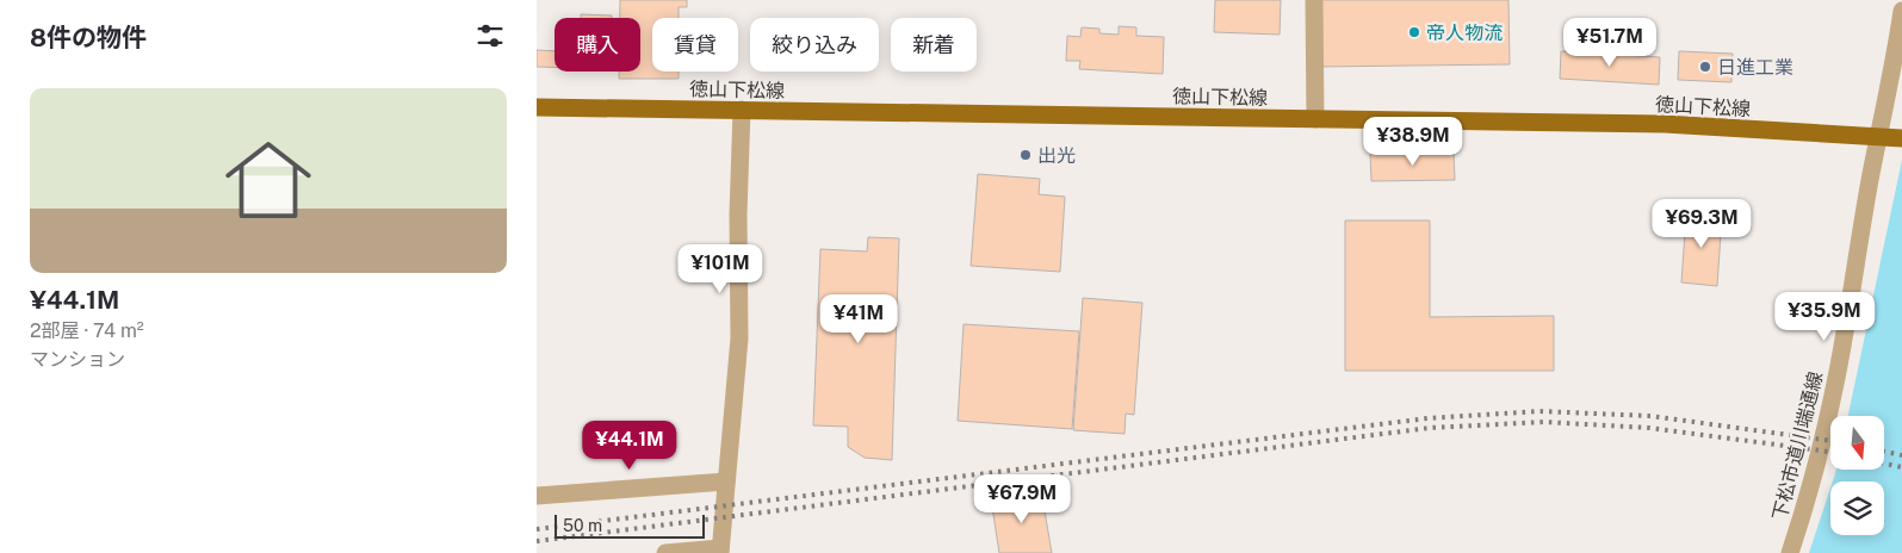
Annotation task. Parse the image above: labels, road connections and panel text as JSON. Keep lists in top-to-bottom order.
{
  "streets": {
    "main road": ["徳山下松線"],
    "street": ["下松市道川端通線"]
  },
  "crossings": [
    ["徳山下松線", "下松市道川端通線"]
  ],
  "places": ["帝人物流", "日進工業", "出光"],
  "scale_bar": "50 m",
  "north": "bottom",
  "page": {
    "heading": "8件の物件",
    "price": [
      "¥51.7M",
      "¥38.9M",
      "¥69.3M",
      "¥101M",
      "¥35.9M",
      "¥41M",
      "¥44.1M",
      "¥67.9M"
    ],
    "chip": [
      "購入",
      "賃貸",
      "絞り込み",
      "新着"
    ],
    "list": [
      {
        "name": "¥44.1M",
        "note": "2部屋 · 74 m² · マンション"
      }
    ],
    "scale": "50 m"
  }
}
